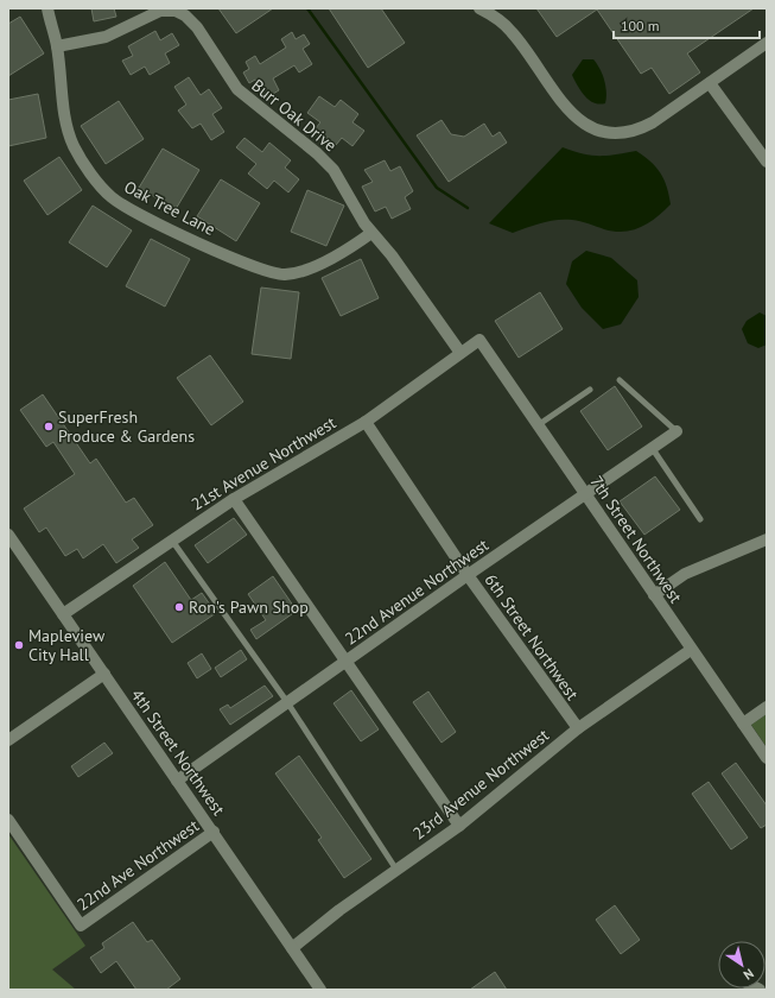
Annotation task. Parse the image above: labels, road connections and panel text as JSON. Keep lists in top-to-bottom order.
{
  "streets": {
    "street": [
      "Burr Oak Drive",
      "Oak Tree Lane",
      "21st Avenue Northwest",
      "7th Street Northwest",
      "22nd Avenue Northwest",
      "6th Street Northwest",
      "4th Street Northwest",
      "23rd Avenue Northwest",
      "22nd Ave Northwest"
    ]
  },
  "crossings": [
    ["Burr Oak Drive", "Oak Tree Lane"],
    ["Burr Oak Drive", "21st Avenue Northwest"],
    ["21st Avenue Northwest", "7th Street Northwest"],
    ["21st Avenue Northwest", "6th Street Northwest"],
    ["21st Avenue Northwest", "4th Street Northwest"],
    ["7th Street Northwest", "22nd Avenue Northwest"],
    ["7th Street Northwest", "23rd Avenue Northwest"],
    ["22nd Avenue Northwest", "6th Street Northwest"],
    ["22nd Avenue Northwest", "4th Street Northwest"],
    ["6th Street Northwest", "23rd Avenue Northwest"],
    ["4th Street Northwest", "23rd Avenue Northwest"],
    ["4th Street Northwest", "22nd Ave Northwest"]
  ],
  "places": ["SuperFresh Produce & Gardens", "Ron's Pawn Shop", "Mapleview City Hall"],
  "scale_bar": "100 m",
  "north": "bottom right"
}
